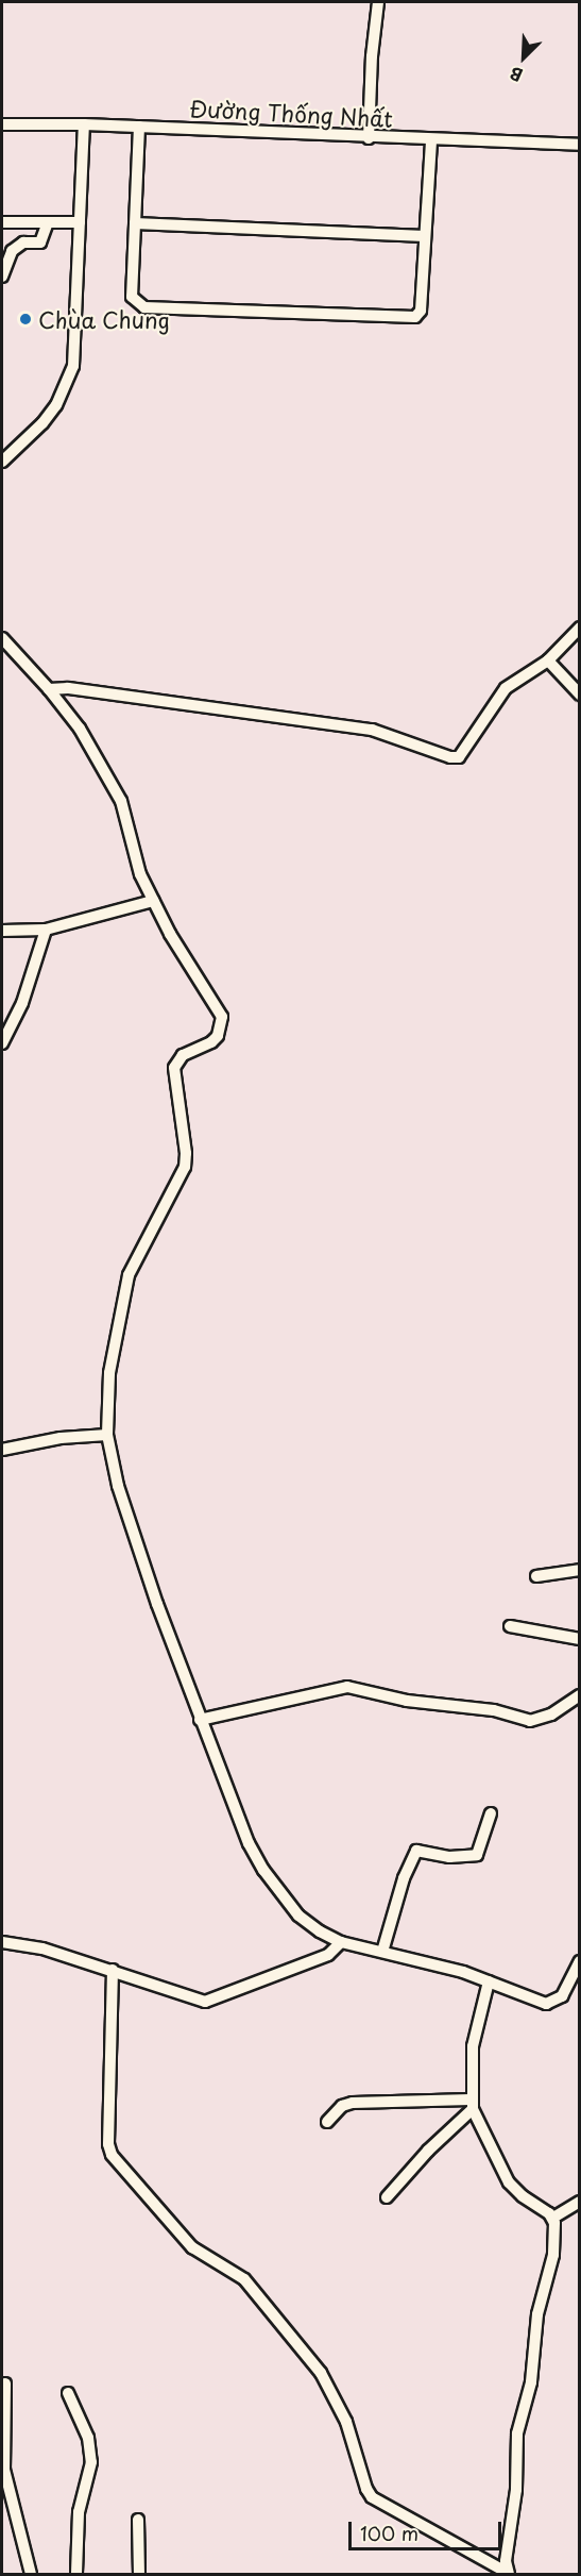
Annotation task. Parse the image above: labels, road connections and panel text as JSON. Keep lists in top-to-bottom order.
{
  "streets": {
    "street": ["Đường Thống Nhất"]
  },
  "places": ["Chùa Chung"],
  "scale_bar": "100 m",
  "north": "bottom left"
}
